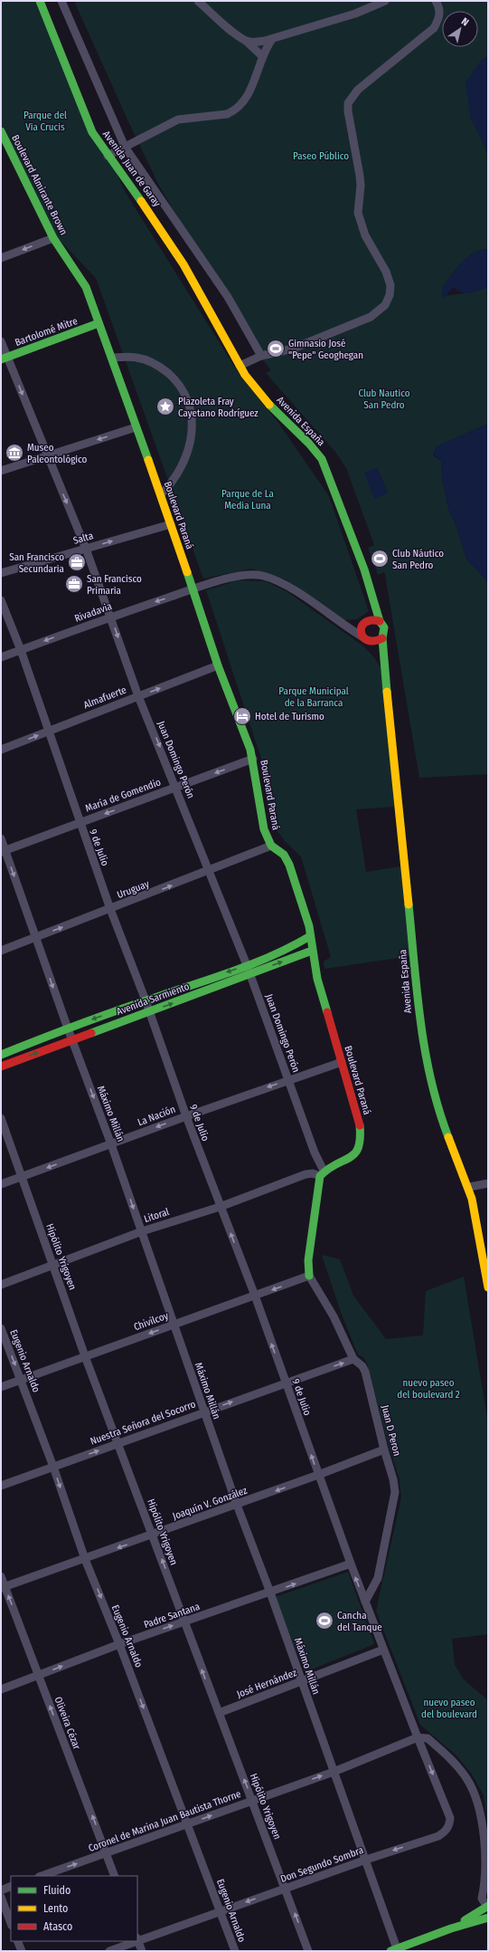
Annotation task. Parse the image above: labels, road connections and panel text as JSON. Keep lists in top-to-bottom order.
{
  "streets": {
    "main road": [
      "Avenida Juan de Garay",
      "Boulevard Almirante Brown",
      "Bartolomé Mitre",
      "Avenida España",
      "Boulevard Paraná",
      "Avenida Sarmiento"
    ],
    "street": [
      "Salta",
      "Rivadavia",
      "Almafuerte",
      "Juan Domingo Perón",
      "María de Gomendio",
      "9 de Julio",
      "Uruguay",
      "Máximo Millán",
      "La Nación",
      "Litoral",
      "Hipólito Yrigoyen",
      "Chivilcoy",
      "Eugenio Arnaldo",
      "Nuestra Señora del Socorro",
      "Juan D Peron",
      "Joaquín V. González",
      "Padre Santana",
      "José Hernández",
      "Oliveira Cézar",
      "Coronel de Marina Juan Bautista Thorne",
      "Don Segundo Sombra"
    ]
  },
  "crossings": [
    ["Avenida Juan de Garay", "Avenida España"],
    ["Boulevard Almirante Brown", "Bartolomé Mitre"],
    ["Boulevard Almirante Brown", "Boulevard Paraná"],
    ["Bartolomé Mitre", "Boulevard Paraná"],
    ["Bartolomé Mitre", "Juan Domingo Perón"],
    ["Boulevard Paraná", "Salta"],
    ["Boulevard Paraná", "Rivadavia"],
    ["Boulevard Paraná", "Almafuerte"],
    ["Boulevard Paraná", "Juan Domingo Perón"],
    ["Boulevard Paraná", "María de Gomendio"],
    ["Boulevard Paraná", "Uruguay"],
    ["Boulevard Paraná", "Avenida Sarmiento"],
    ["Boulevard Paraná", "La Nación"],
    ["Boulevard Paraná", "Litoral"],
    ["Salta", "Juan Domingo Perón"],
    ["Rivadavia", "Juan Domingo Perón"],
    ["Rivadavia", "9 de Julio"],
    ["Almafuerte", "Juan Domingo Perón"],
    ["Almafuerte", "9 de Julio"],
    ["Juan Domingo Perón", "María de Gomendio"],
    ["Juan Domingo Perón", "Uruguay"],
    ["Juan Domingo Perón", "Avenida Sarmiento"],
    ["Juan Domingo Perón", "La Nación"],
    ["Juan Domingo Perón", "Litoral"],
    ["María de Gomendio", "9 de Julio"],
    ["María de Gomendio", "Máximo Millán"],
    ["9 de Julio", "Uruguay"],
    ["9 de Julio", "Avenida Sarmiento"],
    ["9 de Julio", "La Nación"],
    ["9 de Julio", "Litoral"],
    ["9 de Julio", "Chivilcoy"],
    ["9 de Julio", "Nuestra Señora del Socorro"],
    ["9 de Julio", "Juan D Peron"],
    ["9 de Julio", "Joaquín V. González"],
    ["9 de Julio", "Padre Santana"],
    ["9 de Julio", "José Hernández"],
    ["9 de Julio", "Don Segundo Sombra"],
    ["Uruguay", "Máximo Millán"],
    ["Avenida Sarmiento", "Máximo Millán"],
    ["Máximo Millán", "La Nación"],
    ["Máximo Millán", "Litoral"],
    ["Máximo Millán", "Chivilcoy"],
    ["Máximo Millán", "Nuestra Señora del Socorro"],
    ["Máximo Millán", "Joaquín V. González"],
    ["Máximo Millán", "Padre Santana"],
    ["Máximo Millán", "José Hernández"],
    ["Máximo Millán", "Coronel de Marina Juan Bautista Thorne"],
    ["Máximo Millán", "Don Segundo Sombra"],
    ["La Nación", "Hipólito Yrigoyen"],
    ["Litoral", "Hipólito Yrigoyen"],
    ["Hipólito Yrigoyen", "Chivilcoy"],
    ["Hipólito Yrigoyen", "Nuestra Señora del Socorro"],
    ["Hipólito Yrigoyen", "Joaquín V. González"],
    ["Hipólito Yrigoyen", "Padre Santana"],
    ["Hipólito Yrigoyen", "José Hernández"],
    ["Hipólito Yrigoyen", "Coronel de Marina Juan Bautista Thorne"],
    ["Hipólito Yrigoyen", "Don Segundo Sombra"],
    ["Chivilcoy", "Eugenio Arnaldo"],
    ["Chivilcoy", "Juan D Peron"],
    ["Eugenio Arnaldo", "Nuestra Señora del Socorro"],
    ["Eugenio Arnaldo", "Joaquín V. González"],
    ["Eugenio Arnaldo", "Padre Santana"],
    ["Eugenio Arnaldo", "Coronel de Marina Juan Bautista Thorne"],
    ["Eugenio Arnaldo", "Don Segundo Sombra"],
    ["Nuestra Señora del Socorro", "Juan D Peron"],
    ["Juan D Peron", "Joaquín V. González"],
    ["Joaquín V. González", "Oliveira Cézar"],
    ["Padre Santana", "Oliveira Cézar"],
    ["José Hernández", "Don Segundo Sombra"],
    ["Oliveira Cézar", "Coronel de Marina Juan Bautista Thorne"],
    ["Coronel de Marina Juan Bautista Thorne", "Don Segundo Sombra"]
  ],
  "one_way": [
    "Salta",
    "Rivadavia",
    "Almafuerte",
    "Juan Domingo Perón",
    "María de Gomendio",
    "Uruguay",
    "La Nación",
    "Hipólito Yrigoyen",
    "Chivilcoy",
    "Eugenio Arnaldo",
    "Nuestra Señora del Socorro",
    "Joaquín V. González",
    "Padre Santana",
    "Oliveira Cézar",
    "Coronel de Marina Juan Bautista Thorne"
  ],
  "parks": [
    "Parque del Via Crucis",
    "Paseo Público",
    "Club Nautico San Pedro",
    "Parque de La Media Luna",
    "Parque Municipal de la Barranca",
    "nuevo paseo del boulevard 2",
    "nuevo paseo del boulevard"
  ],
  "places": {
    "sports": ["Gimnasio José \"Pepe\" Geoghegan", "Club Náutico San Pedro", "Cancha del Tanque"],
    "place": ["Plazoleta Fray Cayetano Rodríguez"],
    "museum": ["Museo Paleontológico"],
    "office": ["San Francisco Secundaria", "San Francisco Primaria"],
    "hotel": ["Hotel de Turismo"]
  },
  "legend": ["Fluido", "Lento", "Atasco"],
  "north": "top right"
}
